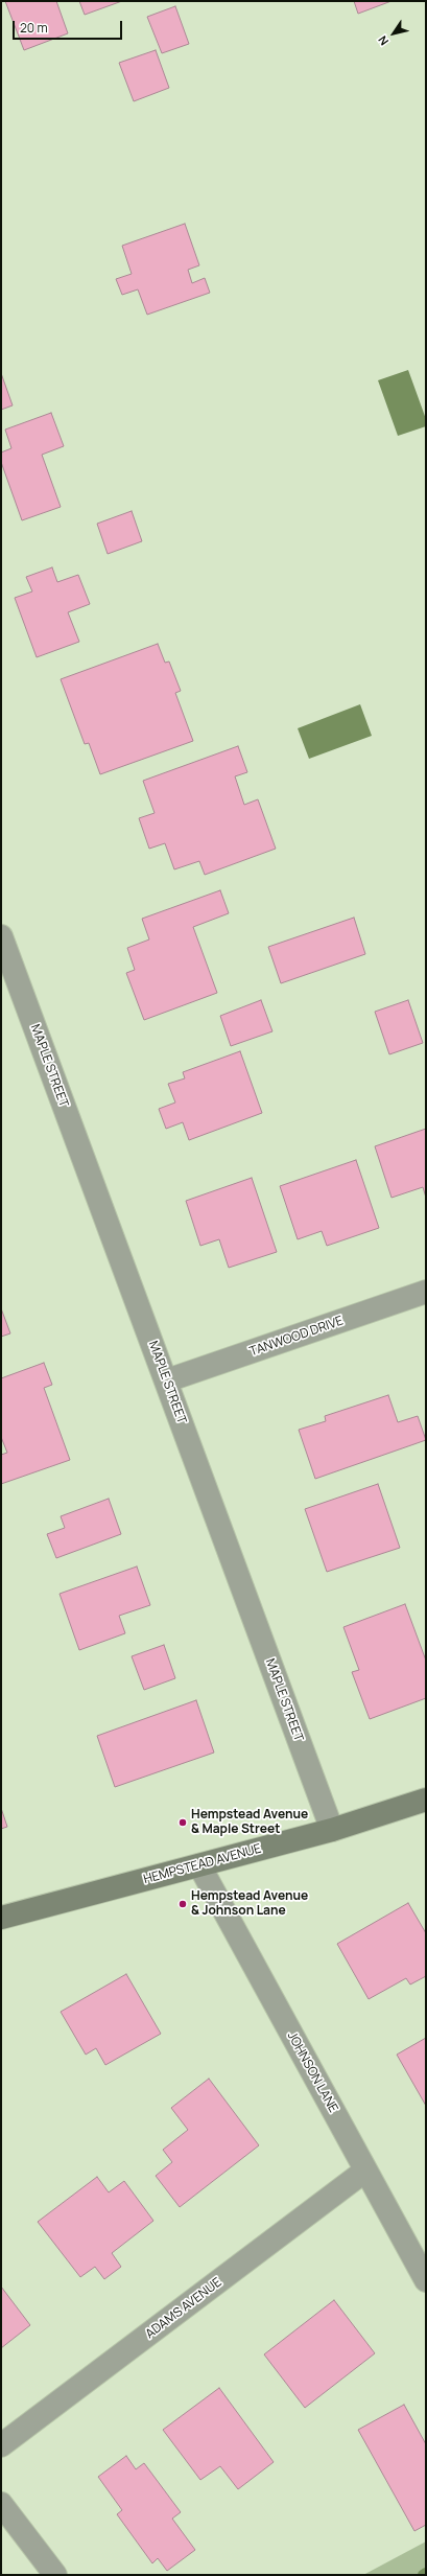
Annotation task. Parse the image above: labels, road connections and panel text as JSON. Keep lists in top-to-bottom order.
{
  "streets": {
    "main road": ["HEMPSTEAD AVENUE"],
    "street": [
      "MAPLE STREET",
      "TANWOOD DRIVE",
      "JOHNSON LANE",
      "ADAMS AVENUE"
    ]
  },
  "crossings": [
    ["MAPLE STREET", "TANWOOD DRIVE"],
    ["MAPLE STREET", "HEMPSTEAD AVENUE"],
    ["HEMPSTEAD AVENUE", "JOHNSON LANE"],
    ["JOHNSON LANE", "ADAMS AVENUE"]
  ],
  "places": ["Hempstead Avenue & Maple Street", "Hempstead Avenue & Johnson Lane"],
  "scale_bar": "20 m",
  "north": "bottom left"
}
